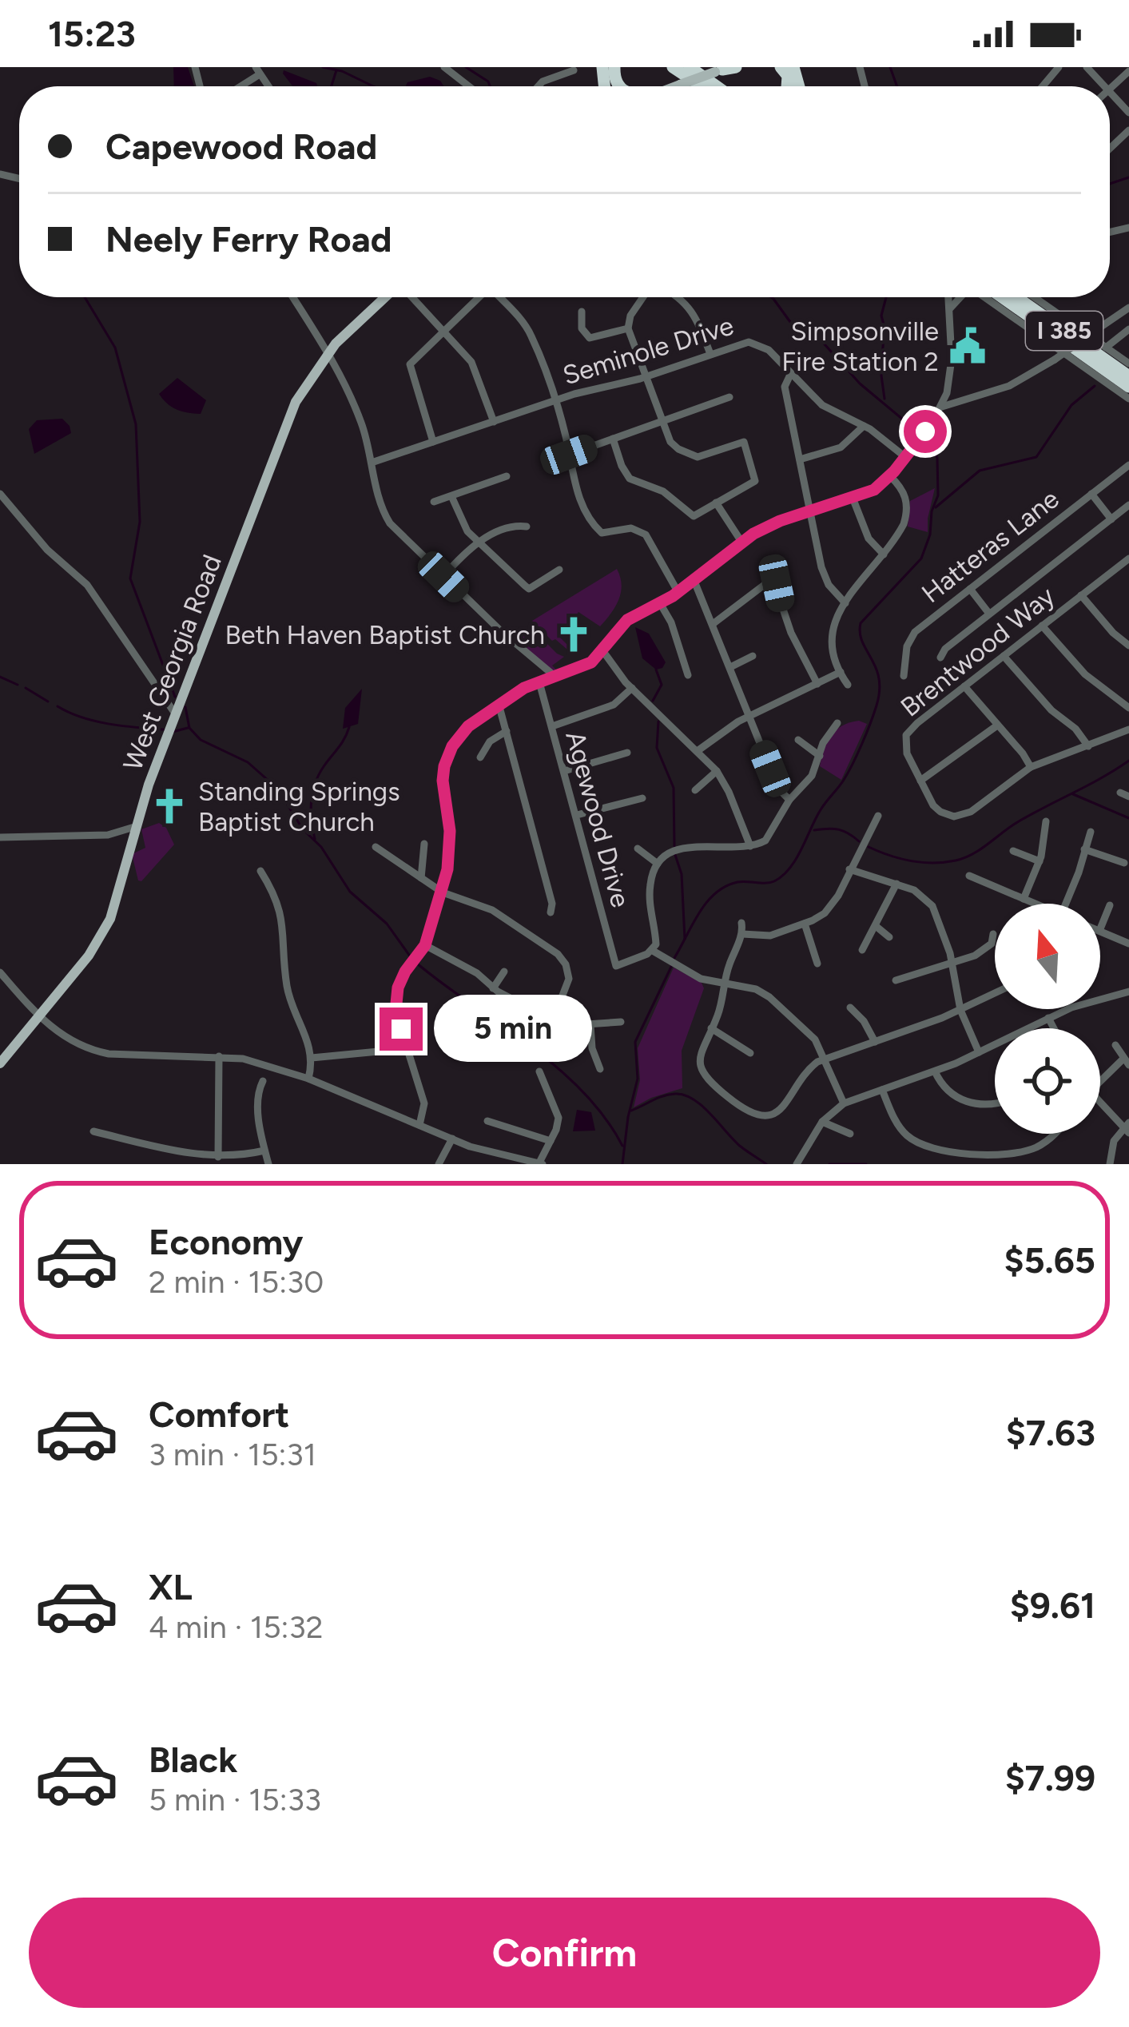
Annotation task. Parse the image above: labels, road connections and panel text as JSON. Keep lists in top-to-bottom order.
{
  "streets": {
    "highway": ["I 385"],
    "main road": ["West Georgia Road"],
    "street": [
      "Seminole Drive",
      "Hatteras Lane",
      "Brentwood Way",
      "Agewood Drive"
    ]
  },
  "places": {
    "public building": ["Simpsonville Fire Station 2"],
    "church": ["Beth Haven Baptist Church", "Standing Springs Baptist Church"]
  },
  "north": "top",
  "page": {
    "status": "15:23",
    "banner": ["Capewood Road", "Neely Ferry Road"],
    "bubble": "5 min",
    "list": [
      {
        "name": "Economy",
        "note": "2 min · 15:30",
        "value": "$5.65"
      },
      {
        "name": "Comfort",
        "note": "3 min · 15:31",
        "value": "$7.63"
      },
      {
        "name": "XL",
        "note": "4 min · 15:32",
        "value": "$9.61"
      },
      {
        "name": "Black",
        "note": "5 min · 15:33",
        "value": "$7.99"
      }
    ],
    "buttons": "Confirm"
  }
}
